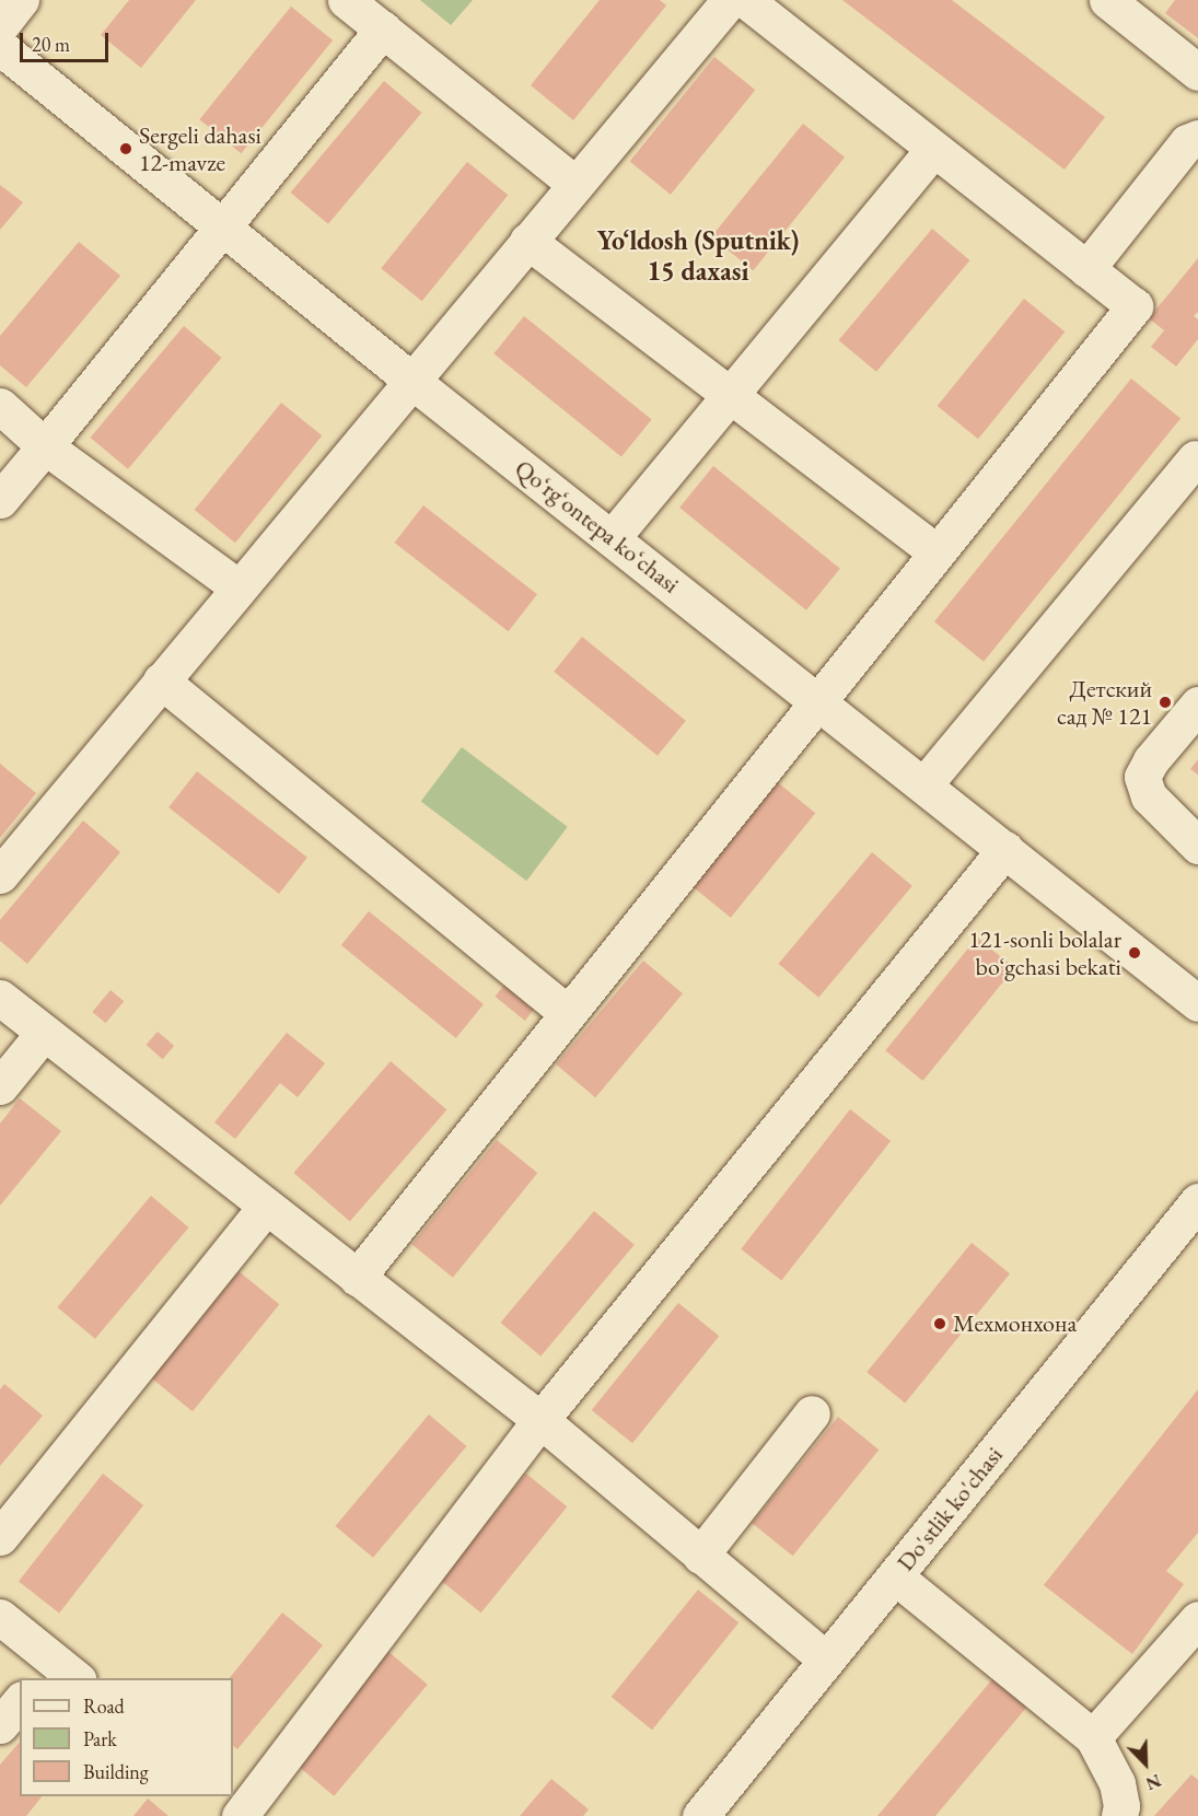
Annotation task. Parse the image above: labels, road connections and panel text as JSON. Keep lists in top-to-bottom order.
{
  "streets": {
    "street": ["Qoʻrgʻontepa koʻchasi", "Do'stlik ko'chasi"]
  },
  "districts": ["Yo‘ldosh (Sputnik) 15 daxasi"],
  "places": [
    "Sergeli dahasi 12-mavze",
    "Детский сад № 121",
    "121-sonli bolalar boʻgchasi bekati",
    "Мехмонхона"
  ],
  "legend": ["Road", "Park", "Building"],
  "scale_bar": "20 m",
  "north": "bottom right"
}
